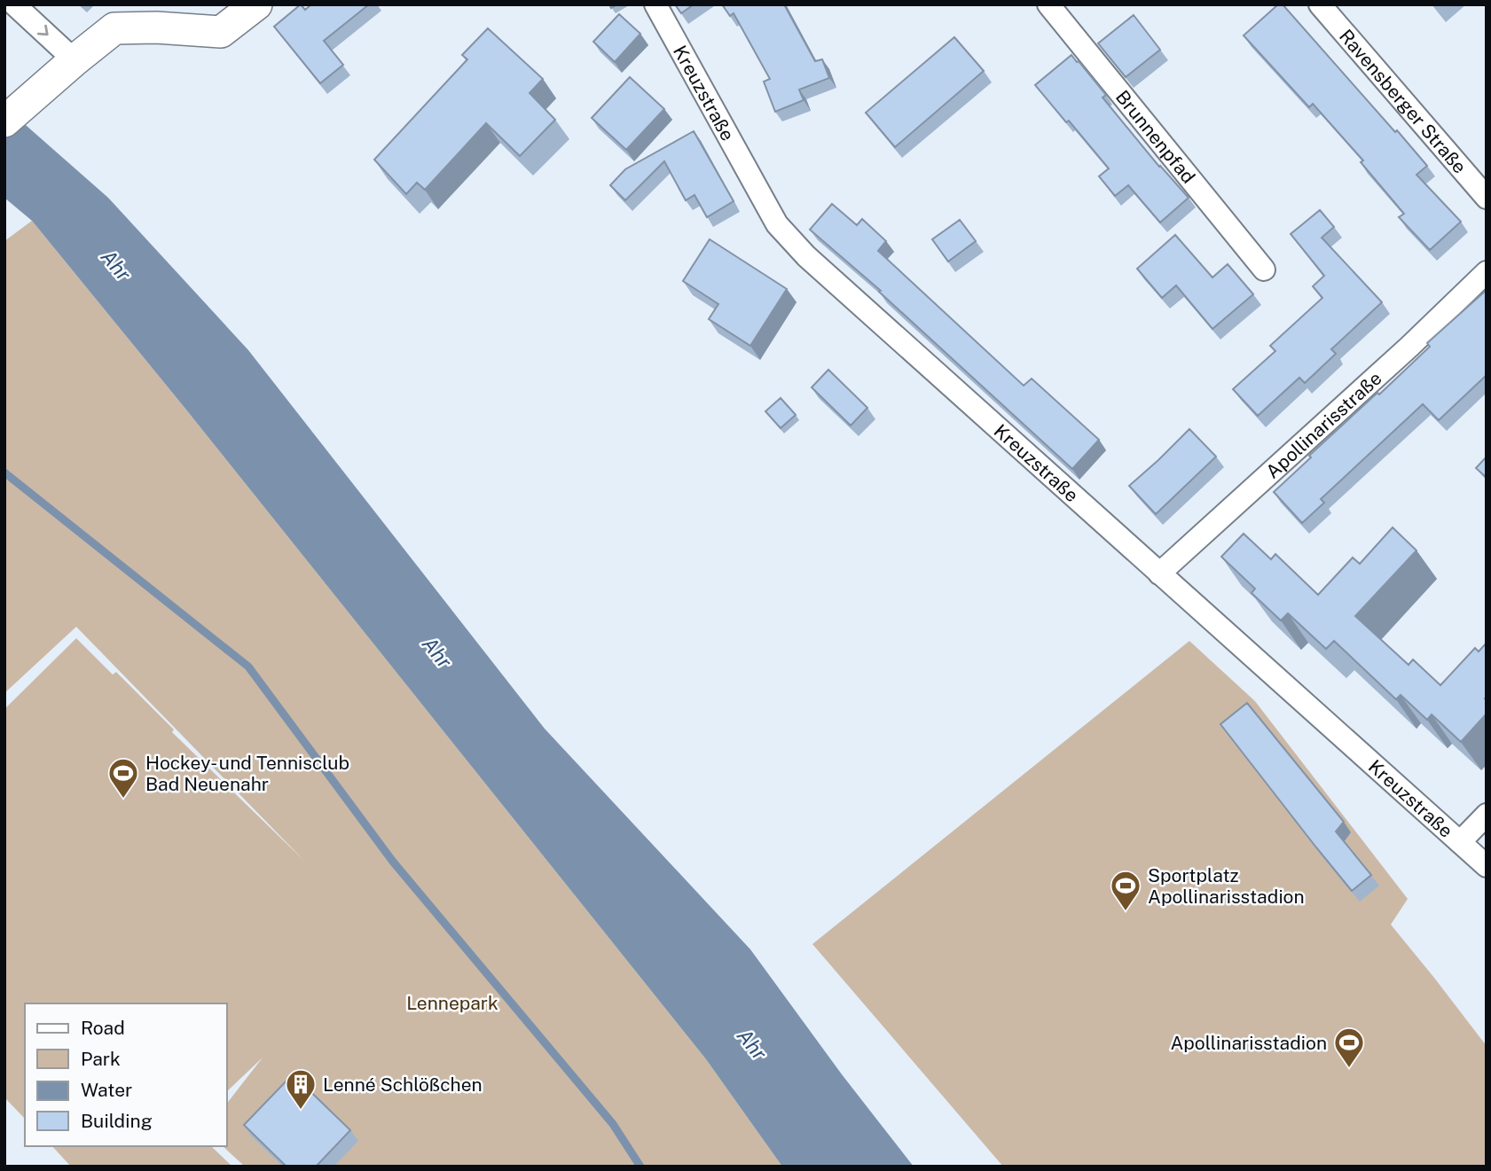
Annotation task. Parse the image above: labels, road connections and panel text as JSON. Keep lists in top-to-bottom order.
{
  "streets": {
    "street": [
      "Kreuzstraße",
      "Ravensberger Straße",
      "Brunnenpfad",
      "Apollinarisstraße"
    ]
  },
  "crossings": [
    ["Kreuzstraße", "Apollinarisstraße"]
  ],
  "water": ["Ahr"],
  "parks": ["Lennepark"],
  "places": {
    "sports": ["Hockey- und Tennisclub Bad Neuenahr", "Sportplatz Apollinarisstadion", "Apollinarisstadion"],
    "building": ["Lenné Schlößchen"]
  },
  "legend": [
    "Road",
    "Park",
    "Water",
    "Building"
  ]
}
